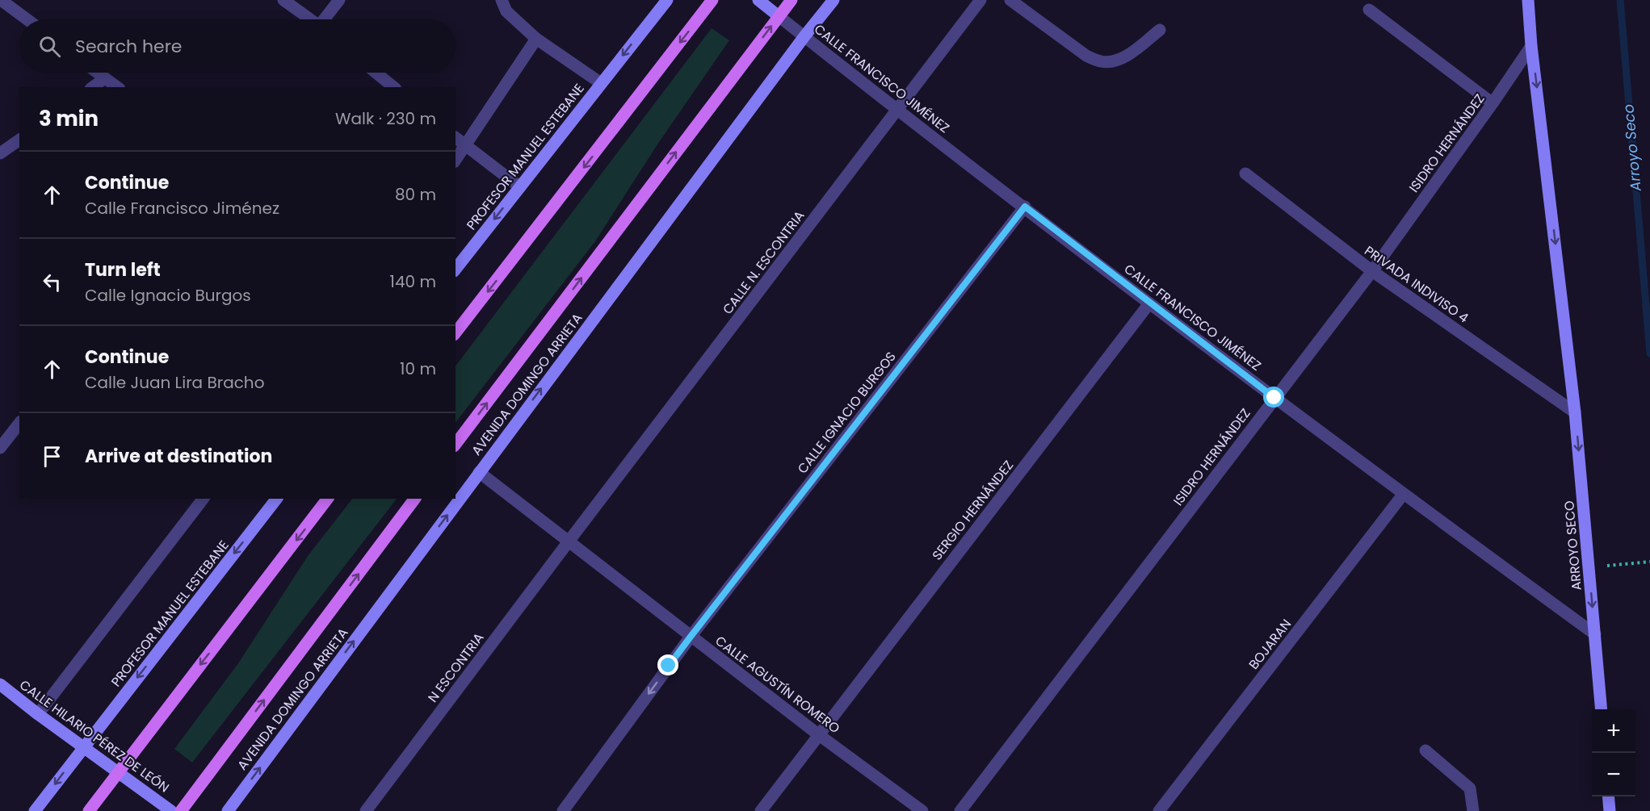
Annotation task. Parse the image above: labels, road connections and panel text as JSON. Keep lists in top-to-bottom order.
{
  "streets": {
    "main road": ["AVENIDA DOMINGO ARRIETA"],
    "street": [
      "CALLE FRANCISCO JIMÉNEZ",
      "ISIDRO HERNÁNDEZ",
      "PROFESOR MANUEL ESTEBANE",
      "CALLE N. ESCONTRIA",
      "PRIVADA INDIVISO 4",
      "CALLE IGNACIO BURGOS",
      "SERGIO HERNÁNDEZ",
      "ARROYO SECO",
      "BOJARAN",
      "N ESCONTRIA",
      "CALLE AGUSTÍN ROMERO",
      "CALLE HILARIO PÉREZ DE LEÓN"
    ]
  },
  "crossings": [
    ["CALLE FRANCISCO JIMÉNEZ", "ISIDRO HERNÁNDEZ"],
    ["CALLE FRANCISCO JIMÉNEZ", "CALLE N. ESCONTRIA"],
    ["CALLE FRANCISCO JIMÉNEZ", "AVENIDA DOMINGO ARRIETA"],
    ["CALLE FRANCISCO JIMÉNEZ", "CALLE IGNACIO BURGOS"],
    ["CALLE FRANCISCO JIMÉNEZ", "SERGIO HERNÁNDEZ"],
    ["CALLE FRANCISCO JIMÉNEZ", "ARROYO SECO"],
    ["CALLE FRANCISCO JIMÉNEZ", "BOJARAN"],
    ["ISIDRO HERNÁNDEZ", "PRIVADA INDIVISO 4"],
    ["ISIDRO HERNÁNDEZ", "ARROYO SECO"],
    ["PROFESOR MANUEL ESTEBANE", "CALLE HILARIO PÉREZ DE LEÓN"],
    ["CALLE N. ESCONTRIA", "N ESCONTRIA"],
    ["CALLE N. ESCONTRIA", "CALLE AGUSTÍN ROMERO"],
    ["PRIVADA INDIVISO 4", "ARROYO SECO"],
    ["AVENIDA DOMINGO ARRIETA", "CALLE AGUSTÍN ROMERO"],
    ["CALLE IGNACIO BURGOS", "CALLE AGUSTÍN ROMERO"],
    ["SERGIO HERNÁNDEZ", "CALLE AGUSTÍN ROMERO"],
    ["N ESCONTRIA", "CALLE AGUSTÍN ROMERO"]
  ],
  "one_way": ["ARROYO SECO"],
  "water": ["Arroyo Seco"],
  "page": {
    "search": "Search here",
    "heading": ["3 min", "Walk · 230 m"],
    "list": [
      ["Continue", "Calle Francisco Jiménez", "80 m"],
      ["Turn left", "Calle Ignacio Burgos", "140 m"],
      ["Continue", "Calle Juan Lira Bracho", "10 m"],
      "Arrive at destination"
    ],
    "map_buttons": ["+", "−"]
  }
}
